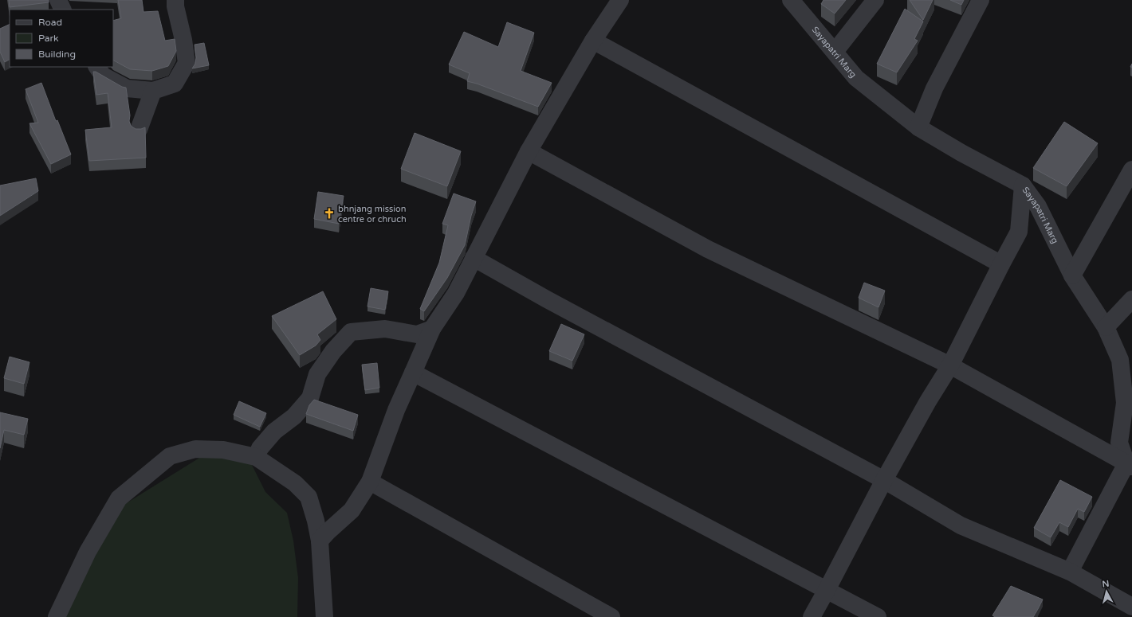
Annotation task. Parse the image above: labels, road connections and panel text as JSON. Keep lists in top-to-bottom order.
{
  "streets": {
    "street": ["Sayapatri Marg"]
  },
  "places": {
    "church": ["bhnjang mission centre or chruch"]
  },
  "legend": ["Road", "Park", "Building"],
  "north": "top"
}
